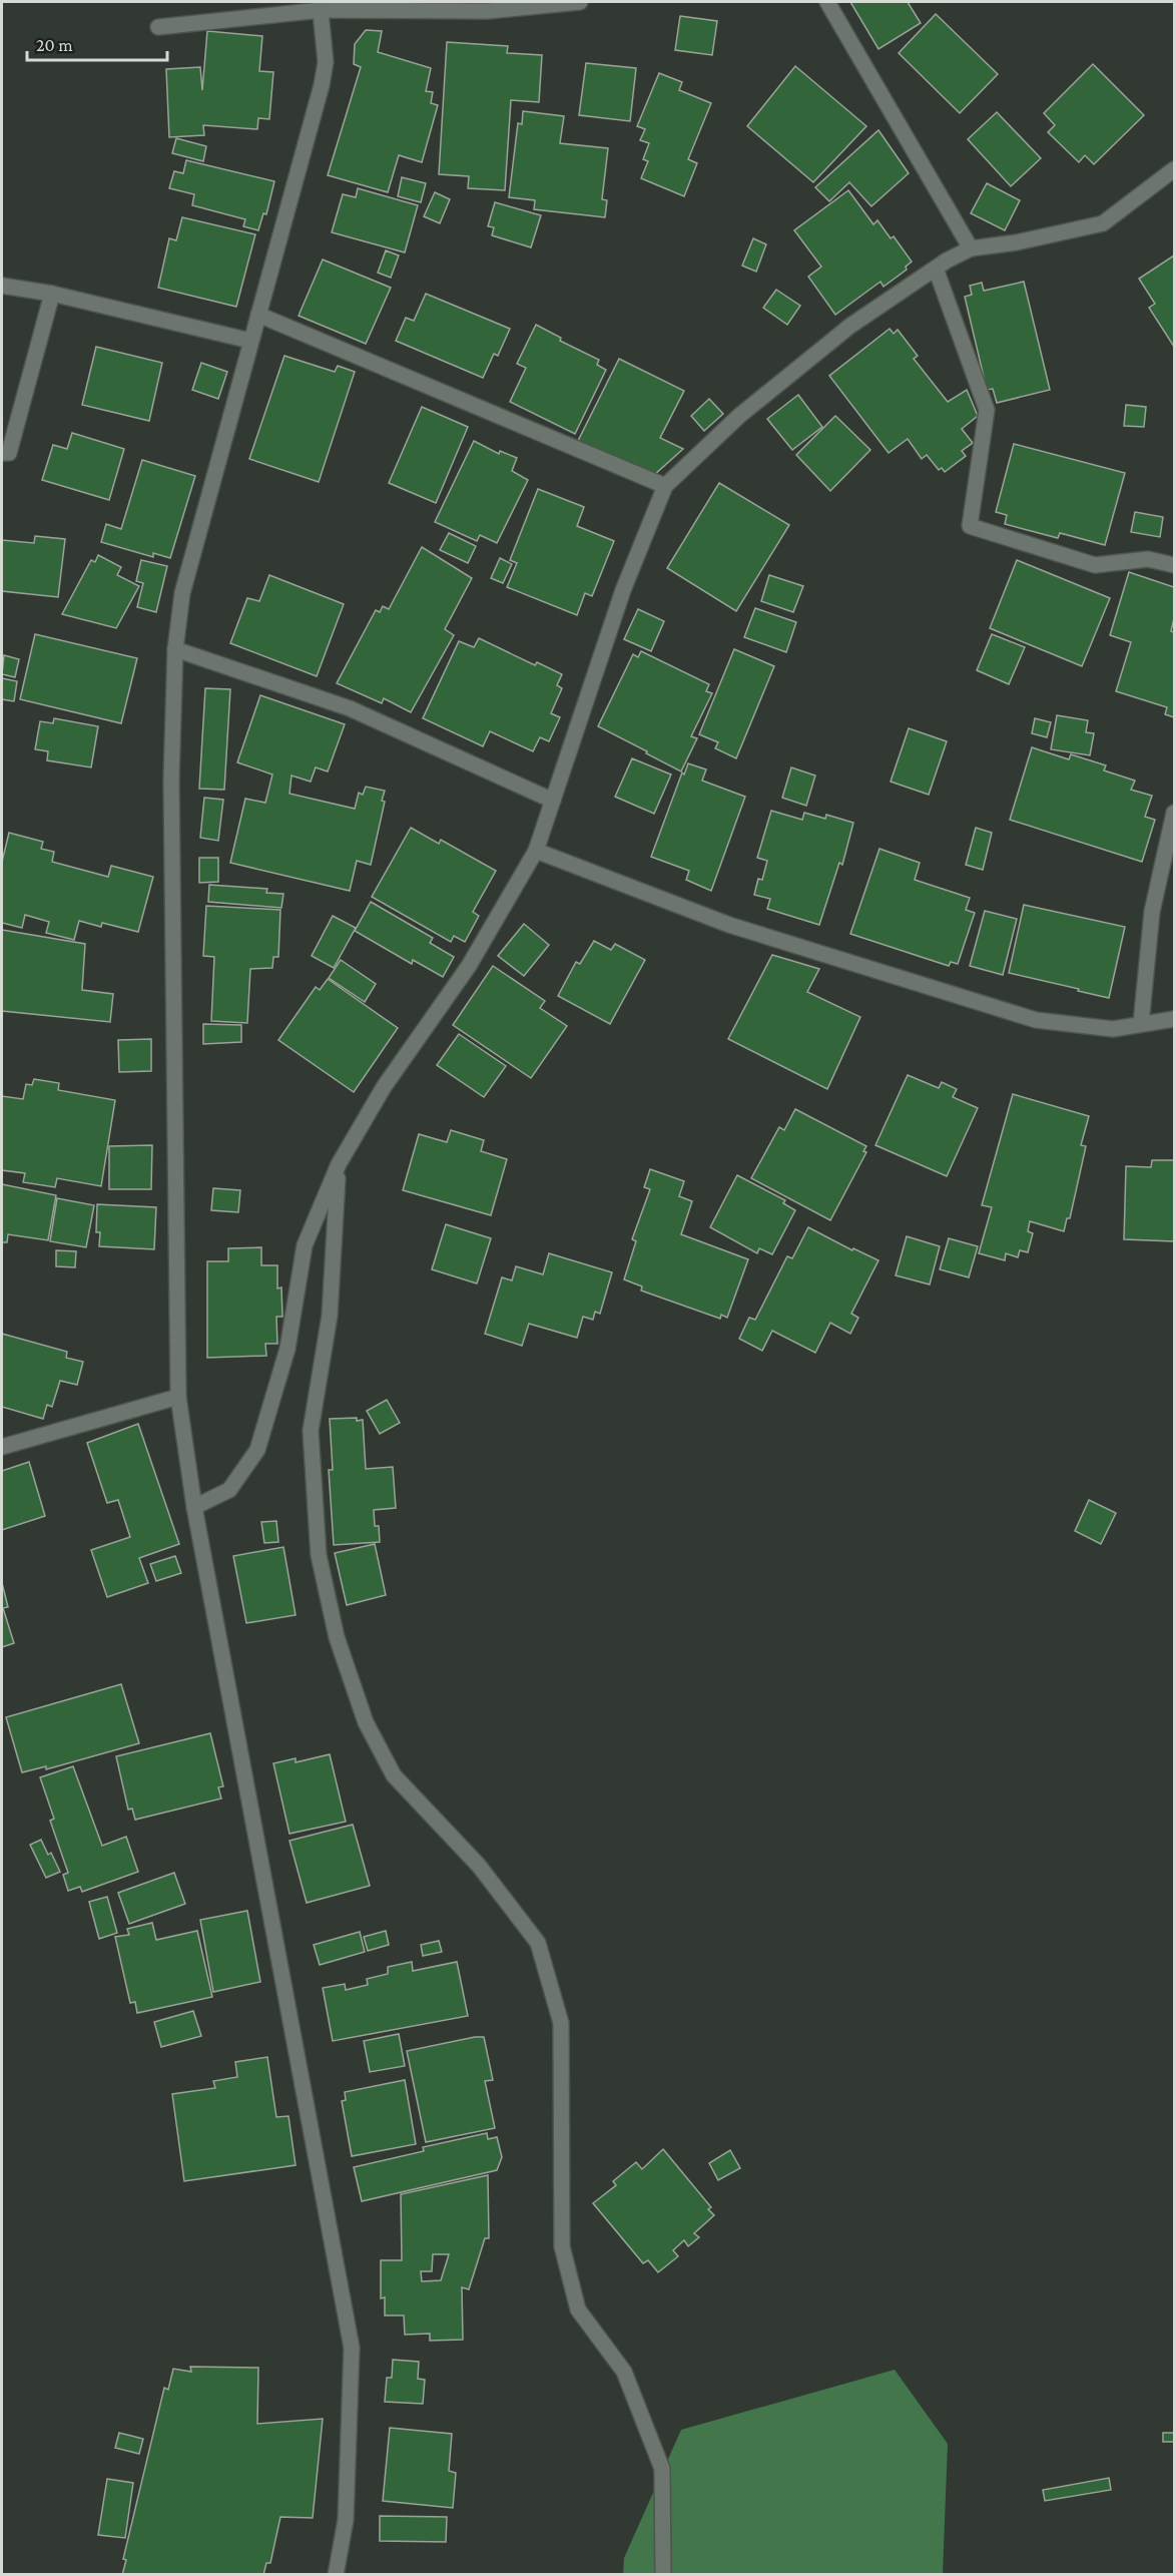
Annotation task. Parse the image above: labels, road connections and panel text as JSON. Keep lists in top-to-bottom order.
{
  "scale_bar": "20 m"
}
